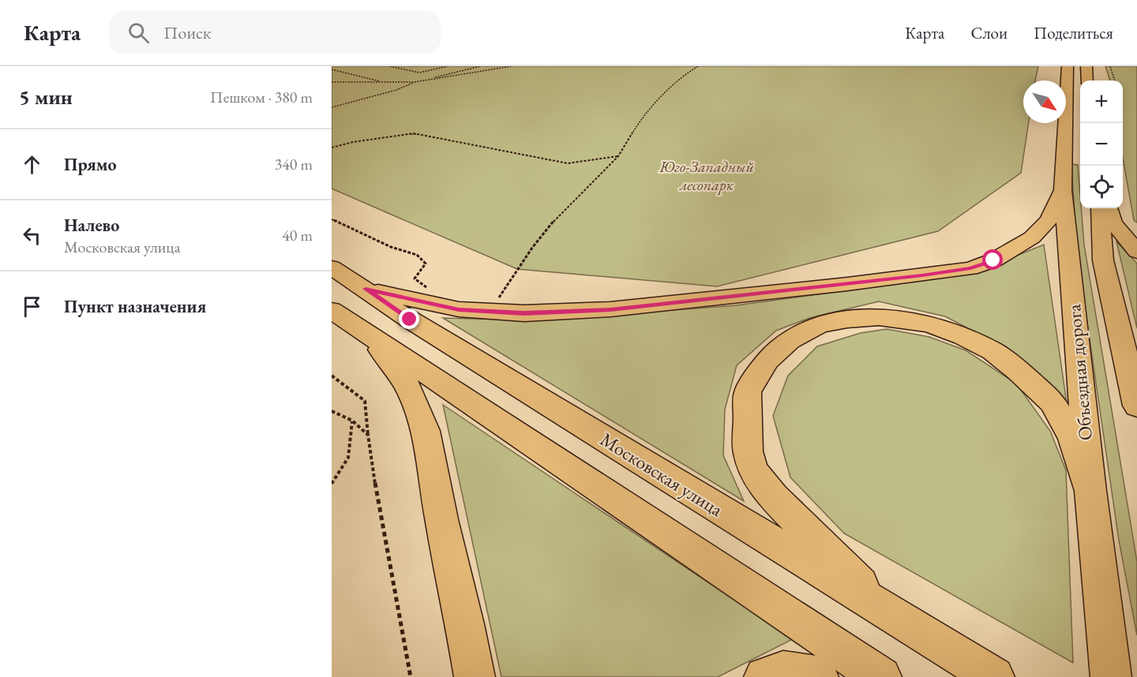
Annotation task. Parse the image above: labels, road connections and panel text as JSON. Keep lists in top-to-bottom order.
{
  "streets": {
    "main road": ["Объездная дорога", "Московская улица"]
  },
  "parks": ["Юго-Западный лесопарк"],
  "north": "bottom right",
  "page": {
    "header": "Карта",
    "search": "Поиск",
    "nav": ["Карта", "Слои", "Поделиться"],
    "heading": ["5 мин", "Пешком · 380 m"],
    "map_buttons": ["+", "−"],
    "list": [
      ["Прямо", "340 m"],
      ["Налево", "Московская улица", "40 m"],
      "Пункт назначения"
    ]
  }
}
